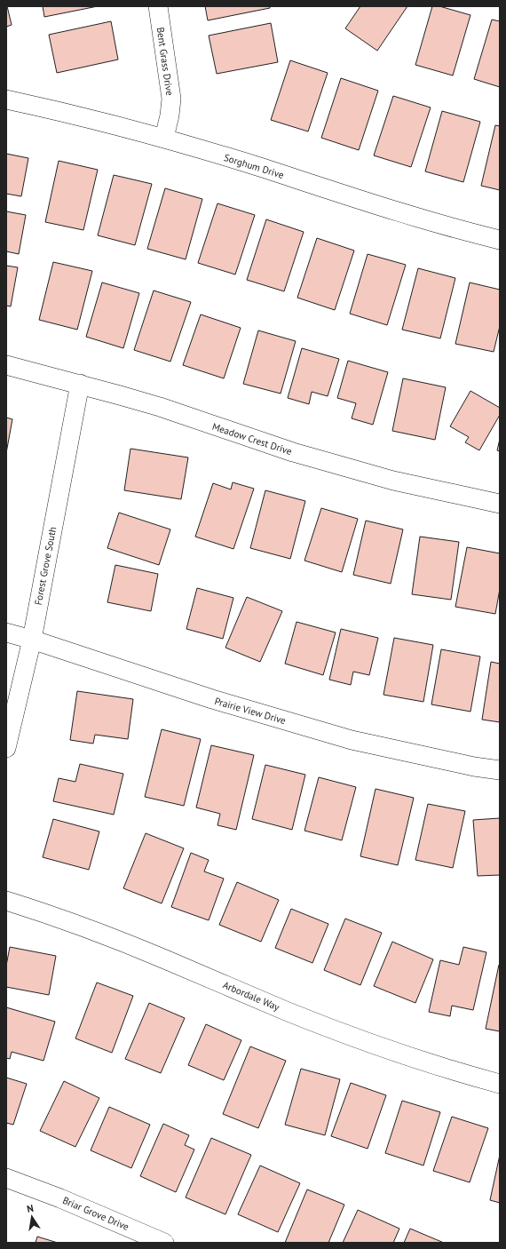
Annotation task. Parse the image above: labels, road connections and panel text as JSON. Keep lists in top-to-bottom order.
{
  "streets": {
    "street": [
      "Bent Grass Drive",
      "Sorghum Drive",
      "Meadow Crest Drive",
      "Forest Grove South",
      "Prairie View Drive",
      "Arbordale Way",
      "Briar Grove Drive"
    ]
  },
  "crossings": [
    ["Bent Grass Drive", "Sorghum Drive"],
    ["Meadow Crest Drive", "Forest Grove South"],
    ["Forest Grove South", "Prairie View Drive"]
  ],
  "north": "top"
}
